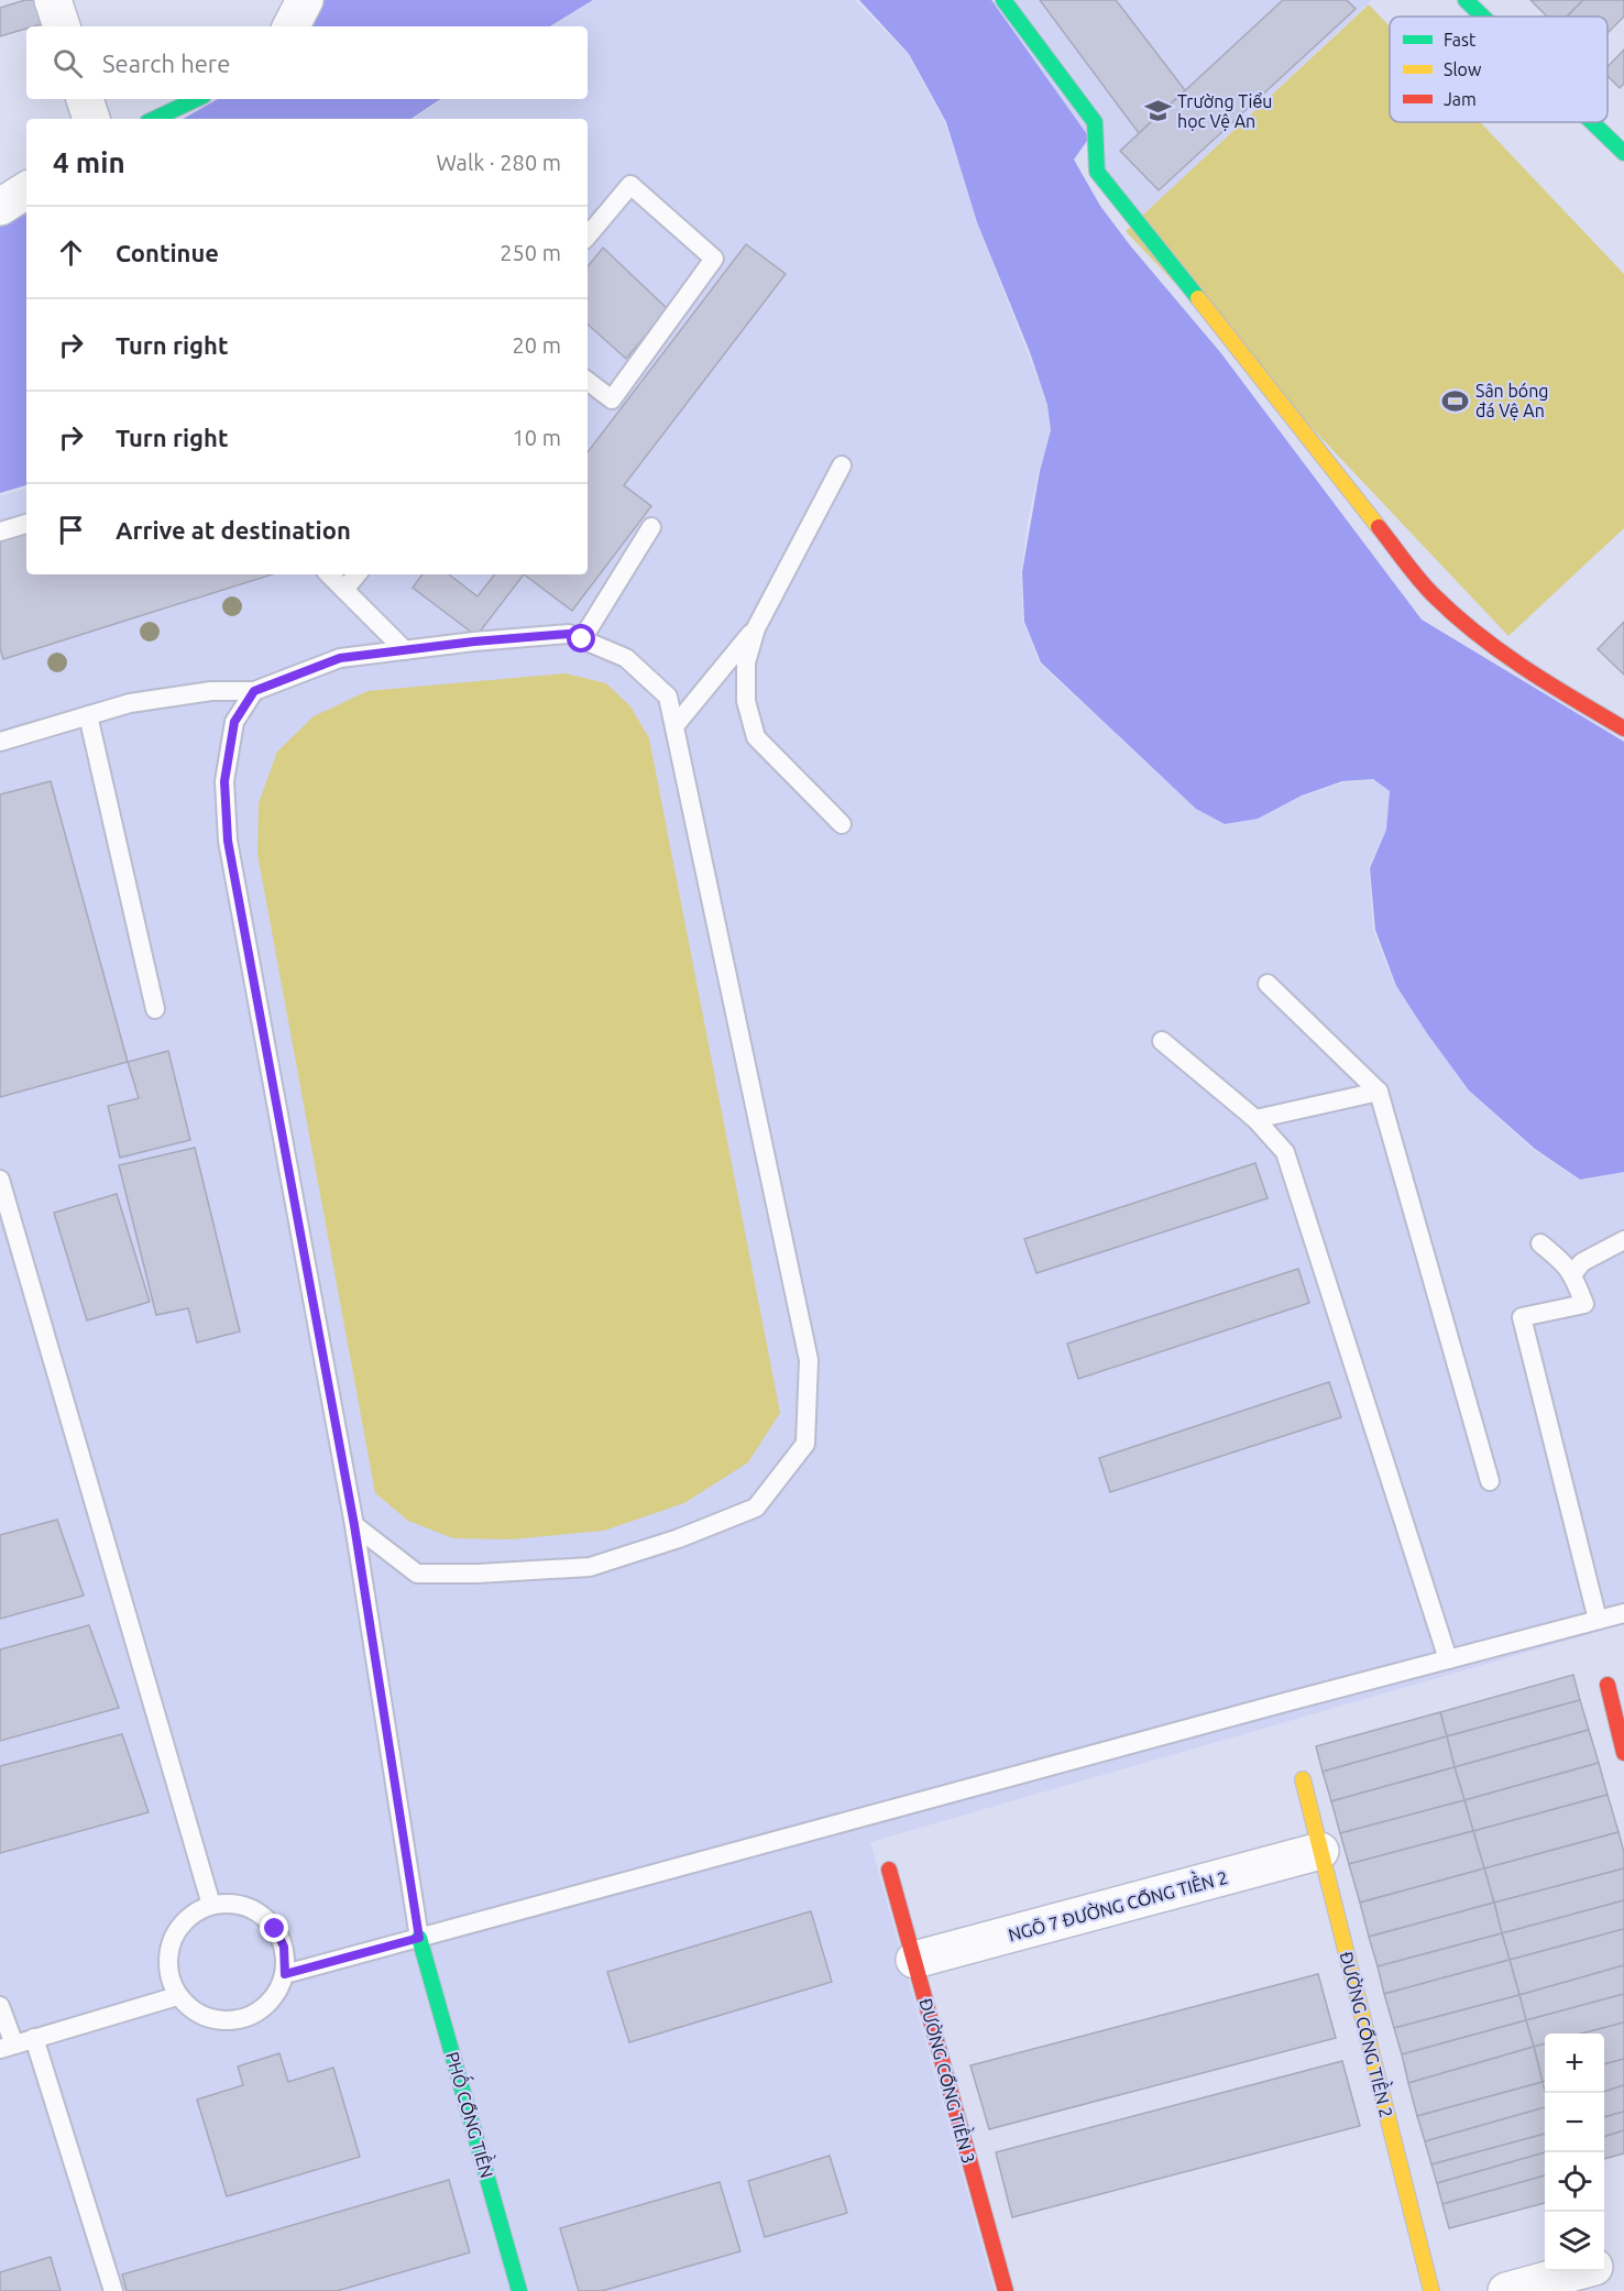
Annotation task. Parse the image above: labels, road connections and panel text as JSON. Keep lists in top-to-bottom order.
{
  "streets": {
    "street": [
      "NGÕ 7 ĐƯỜNG CỔNG TIỀN 2",
      "ĐƯỜNG CỔNG TIỀN 2",
      "ĐƯỜNG CỔNG TIỀN 3",
      "PHỐ CỔNG TIỀN"
    ]
  },
  "crossings": [
    ["NGÕ 7 ĐƯỜNG CỔNG TIỀN 2", "ĐƯỜNG CỔNG TIỀN 2"],
    ["NGÕ 7 ĐƯỜNG CỔNG TIỀN 2", "ĐƯỜNG CỔNG TIỀN 3"]
  ],
  "places": {
    "school or university": ["Trường Tiểu học Vệ An"],
    "sports": ["Sân bóng đá Vệ An"]
  },
  "legend": ["Fast", "Slow", "Jam"],
  "page": {
    "search": "Search here",
    "heading": ["4 min", "Walk · 280 m"],
    "list": [
      ["Continue", "250 m"],
      ["Turn right", "20 m"],
      ["Turn right", "10 m"],
      "Arrive at destination"
    ],
    "map_buttons": ["+", "−"]
  }
}
